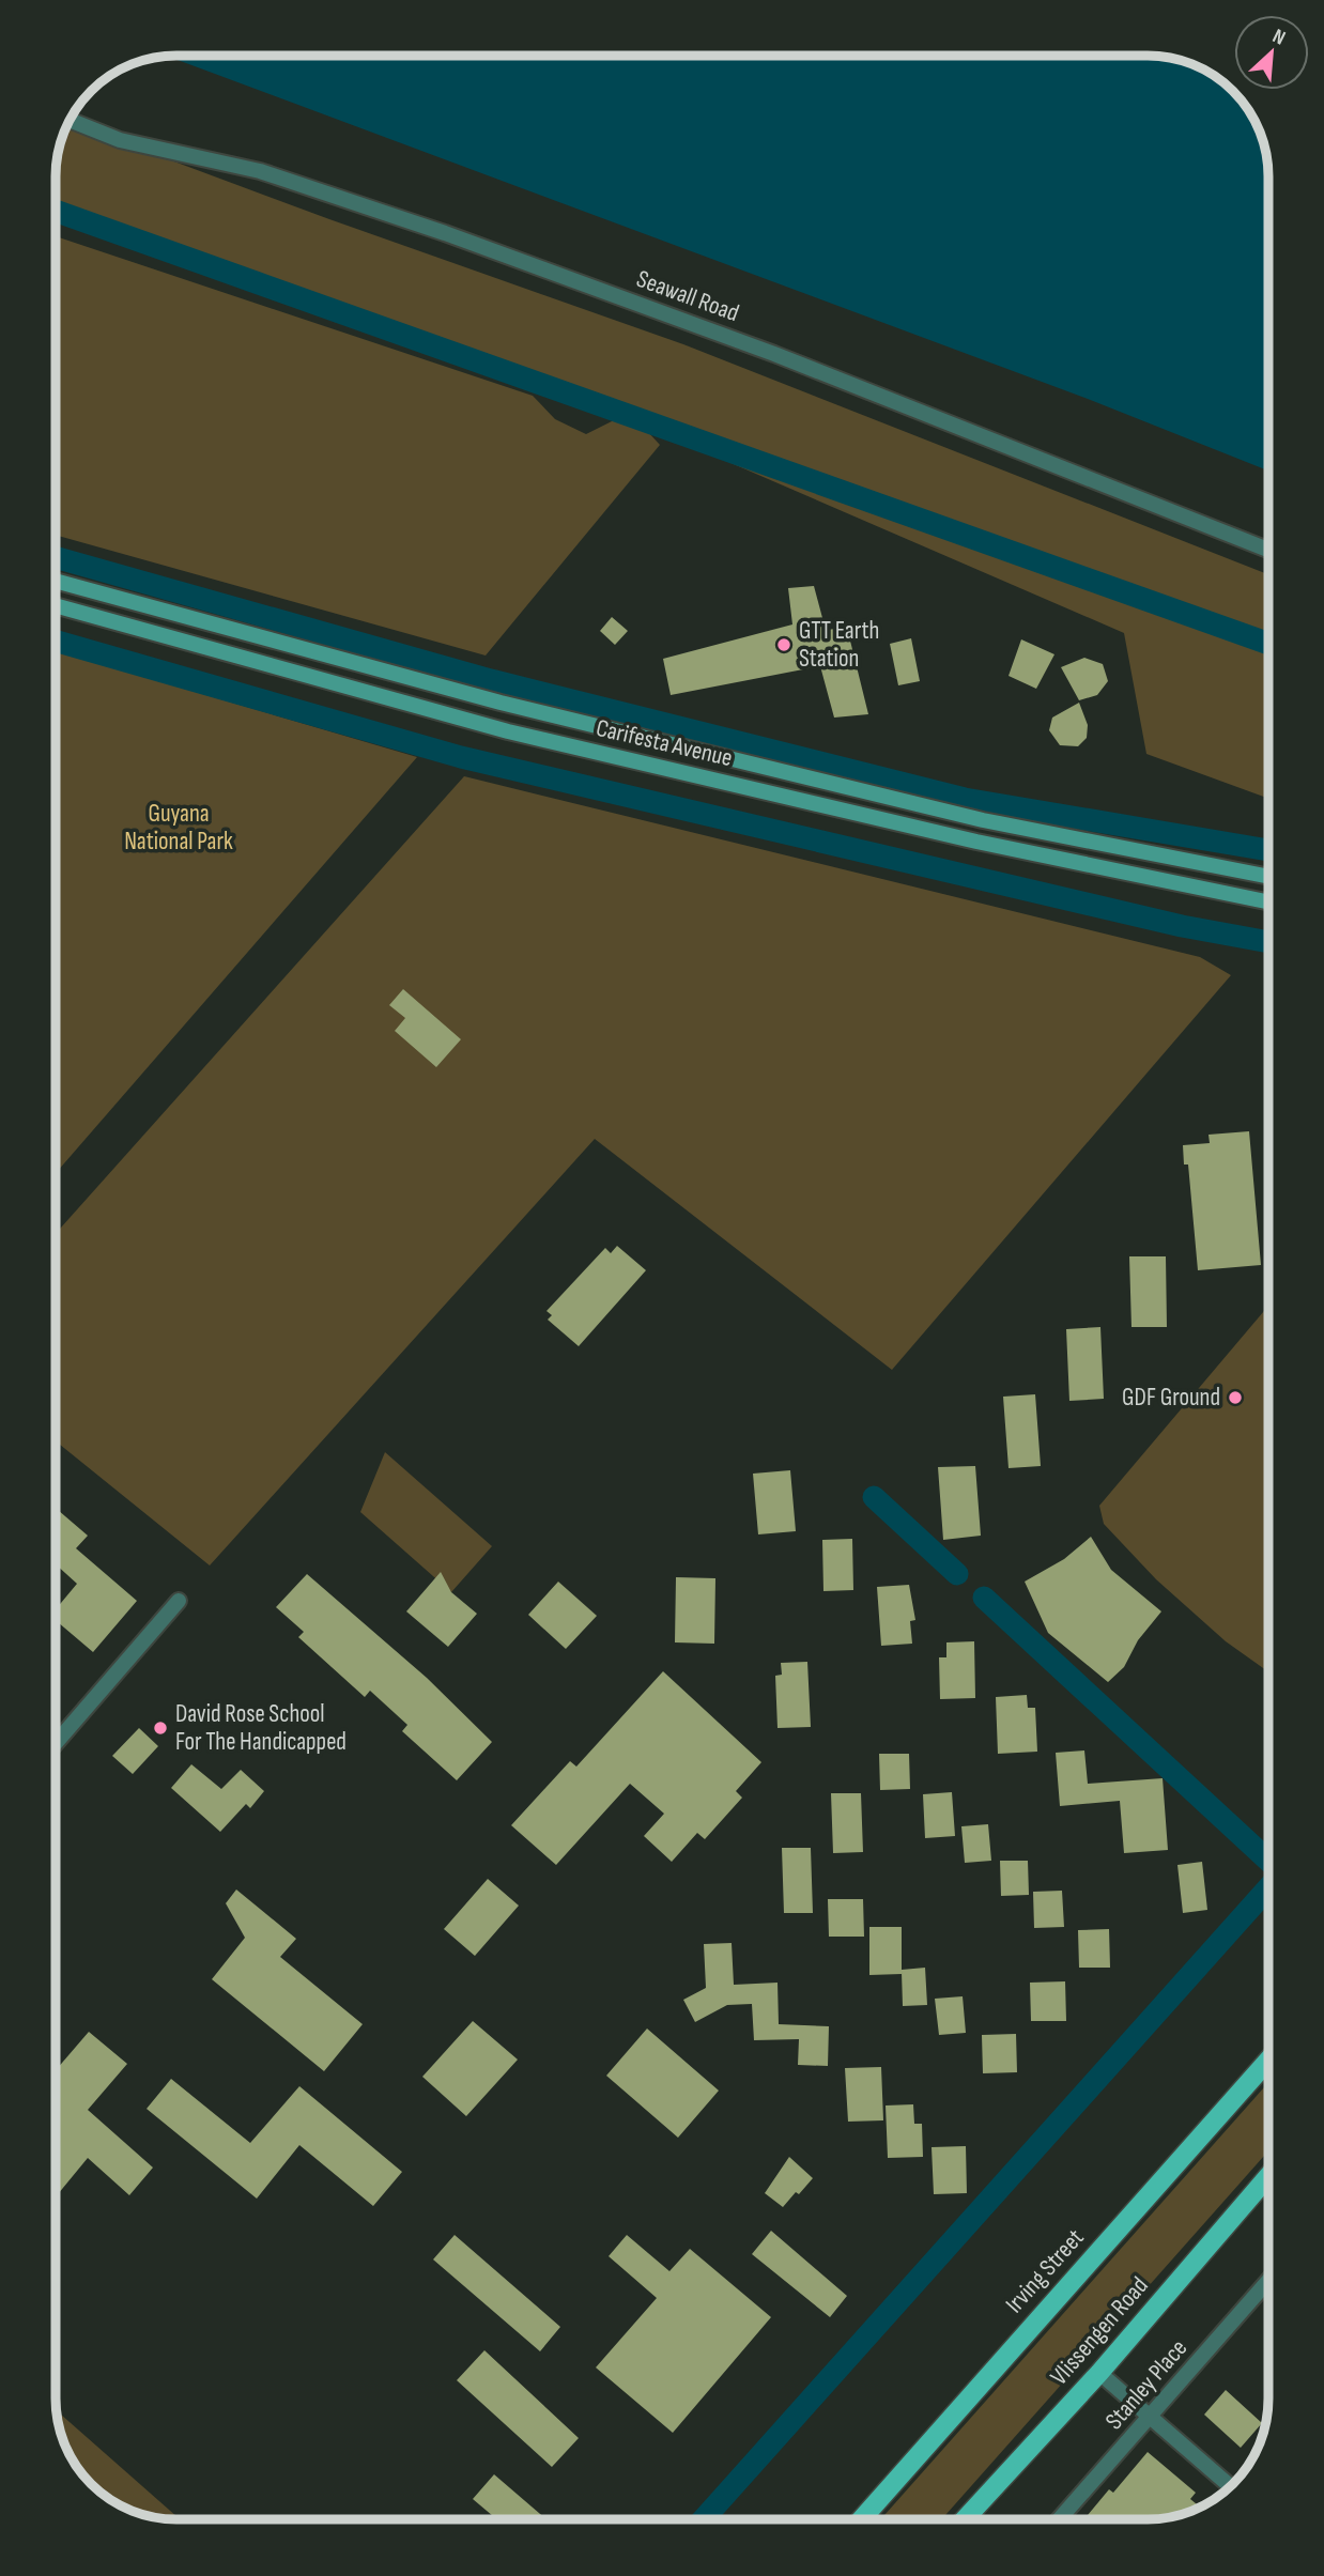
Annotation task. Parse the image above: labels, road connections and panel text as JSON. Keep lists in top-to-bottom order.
{
  "streets": {
    "main road": ["Carifesta Avenue", "Irving Street", "Vlissengen Road"],
    "street": ["Seawall Road", "Stanley Place"]
  },
  "parks": ["Guyana National Park"],
  "places": ["GTT Earth Station", "GDF Ground", "David Rose School For The Handicapped"],
  "north": "top right"
}
